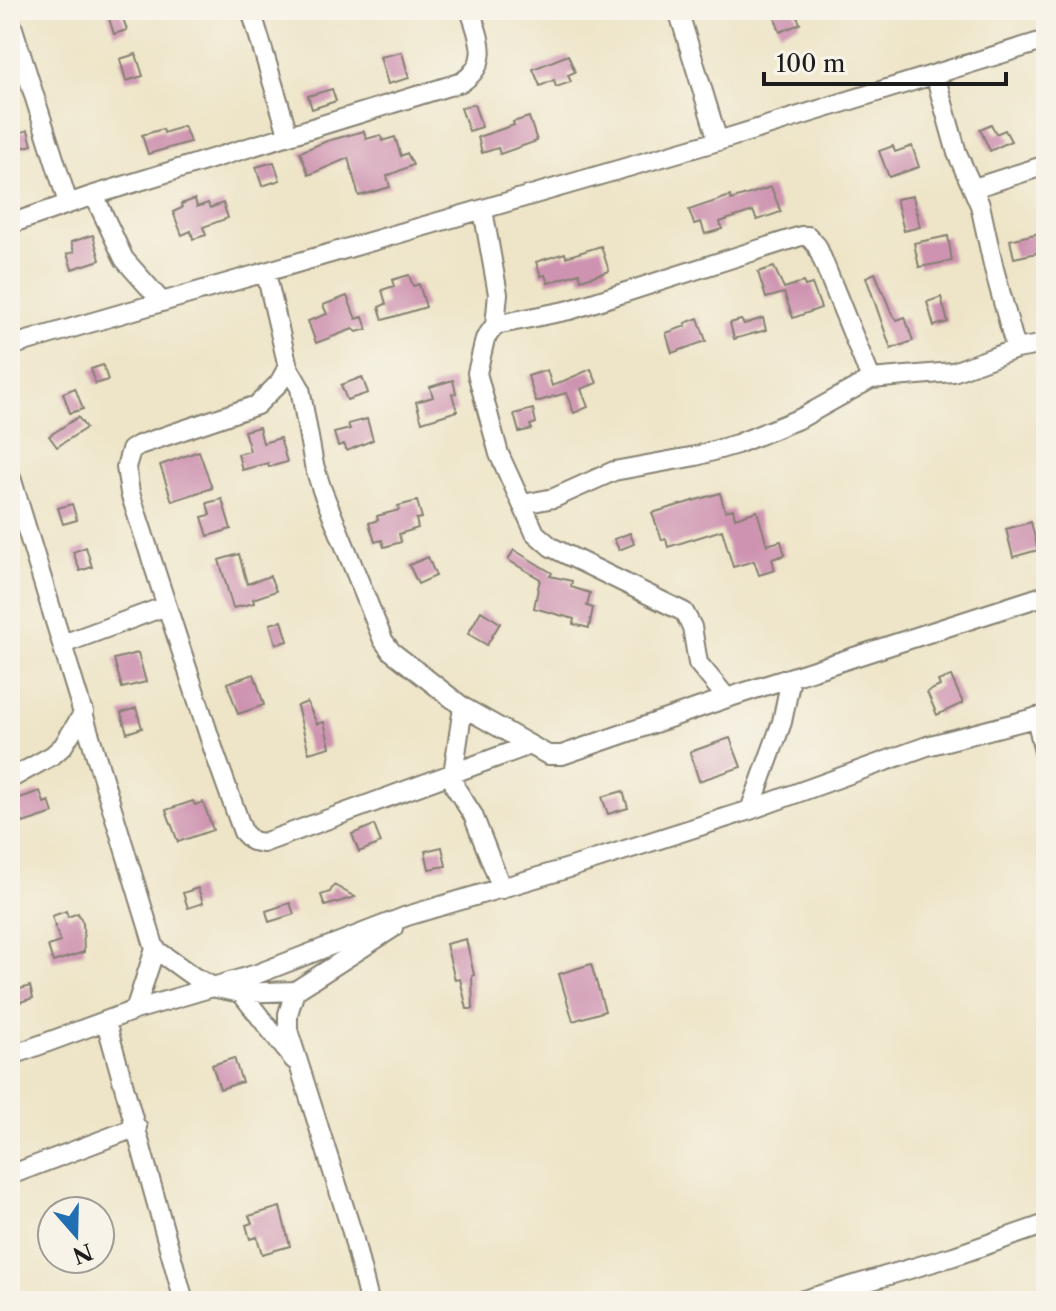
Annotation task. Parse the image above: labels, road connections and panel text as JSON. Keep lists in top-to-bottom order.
{
  "scale_bar": "100 m",
  "north": "bottom"
}
